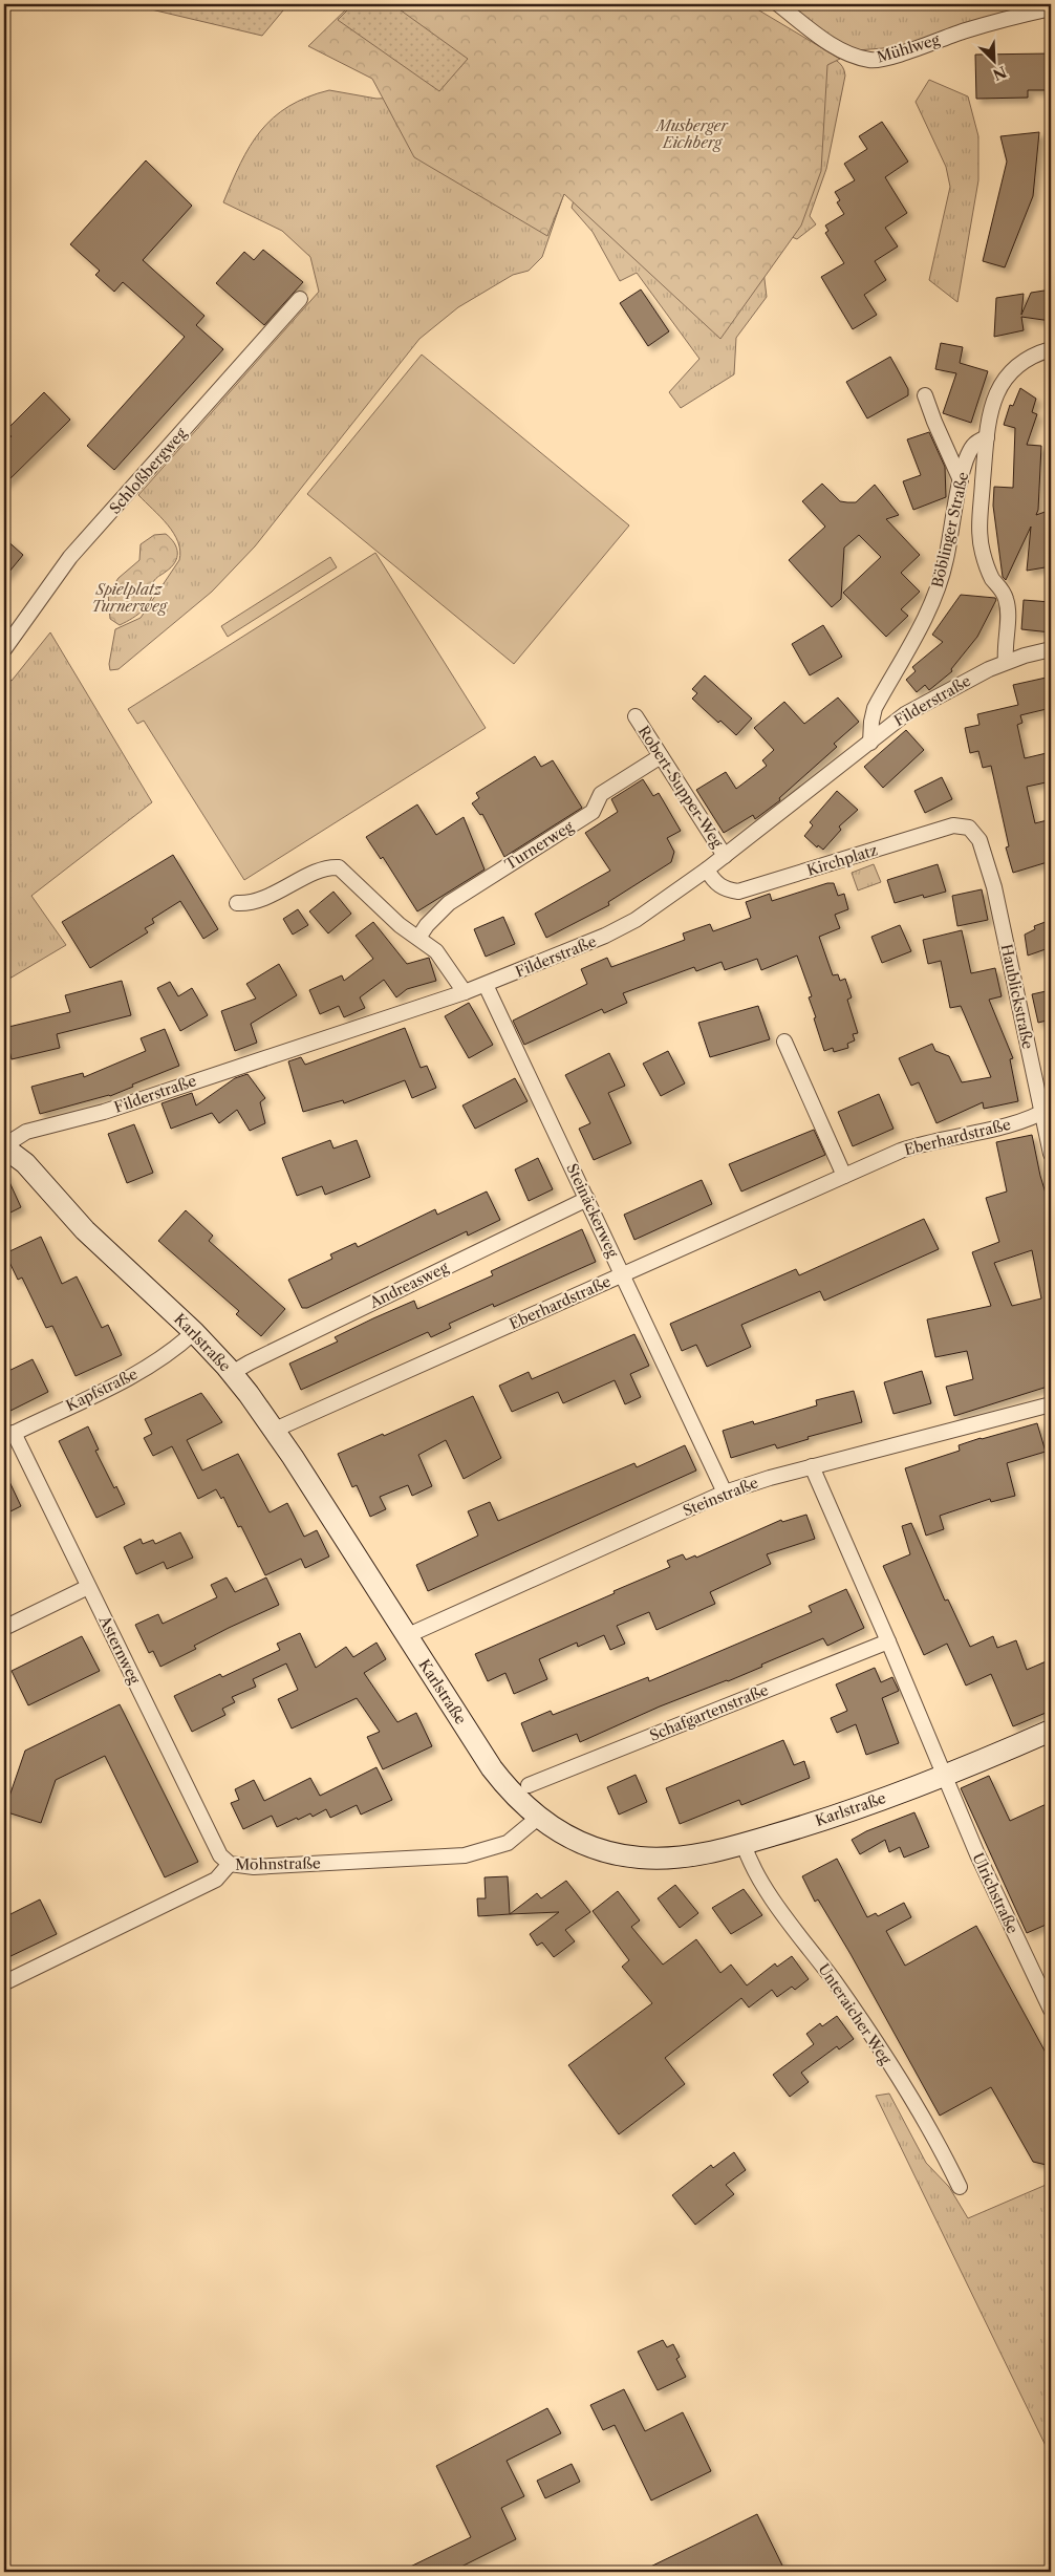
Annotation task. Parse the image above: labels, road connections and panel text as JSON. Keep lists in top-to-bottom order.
{
  "streets": {
    "main road": ["Karlstraße"],
    "street": [
      "Mühlweg",
      "Schloßbergweg",
      "Böblinger Straße",
      "Filderstraße",
      "Robert-Supper-Weg",
      "Turnerweg",
      "Kirchplatz",
      "Haublickstraße",
      "Eberhardstraße",
      "Steinäckerweg",
      "Andreasweg",
      "Kapfstraße",
      "Steinstraße",
      "Asternweg",
      "Schafgartenstraße",
      "Mohnstraße",
      "Ulrichstraße",
      "Unteraicher Weg"
    ]
  },
  "crossings": [
    ["Böblinger Straße", "Filderstraße"],
    ["Filderstraße", "Robert-Supper-Weg"],
    ["Filderstraße", "Kirchplatz"],
    ["Filderstraße", "Steinäckerweg"],
    ["Filderstraße", "Karlstraße"],
    ["Robert-Supper-Weg", "Turnerweg"],
    ["Kirchplatz", "Haublickstraße"],
    ["Haublickstraße", "Eberhardstraße"],
    ["Eberhardstraße", "Steinäckerweg"],
    ["Eberhardstraße", "Karlstraße"],
    ["Steinäckerweg", "Andreasweg"],
    ["Steinäckerweg", "Steinstraße"],
    ["Andreasweg", "Karlstraße"],
    ["Karlstraße", "Kapfstraße"],
    ["Karlstraße", "Steinstraße"],
    ["Karlstraße", "Mohnstraße"],
    ["Karlstraße", "Ulrichstraße"],
    ["Karlstraße", "Unteraicher Weg"],
    ["Kapfstraße", "Asternweg"],
    ["Asternweg", "Mohnstraße"]
  ],
  "parks": ["Musberger Eichberg", "Spielplatz Turnerweg"],
  "north": "bottom right"
}
